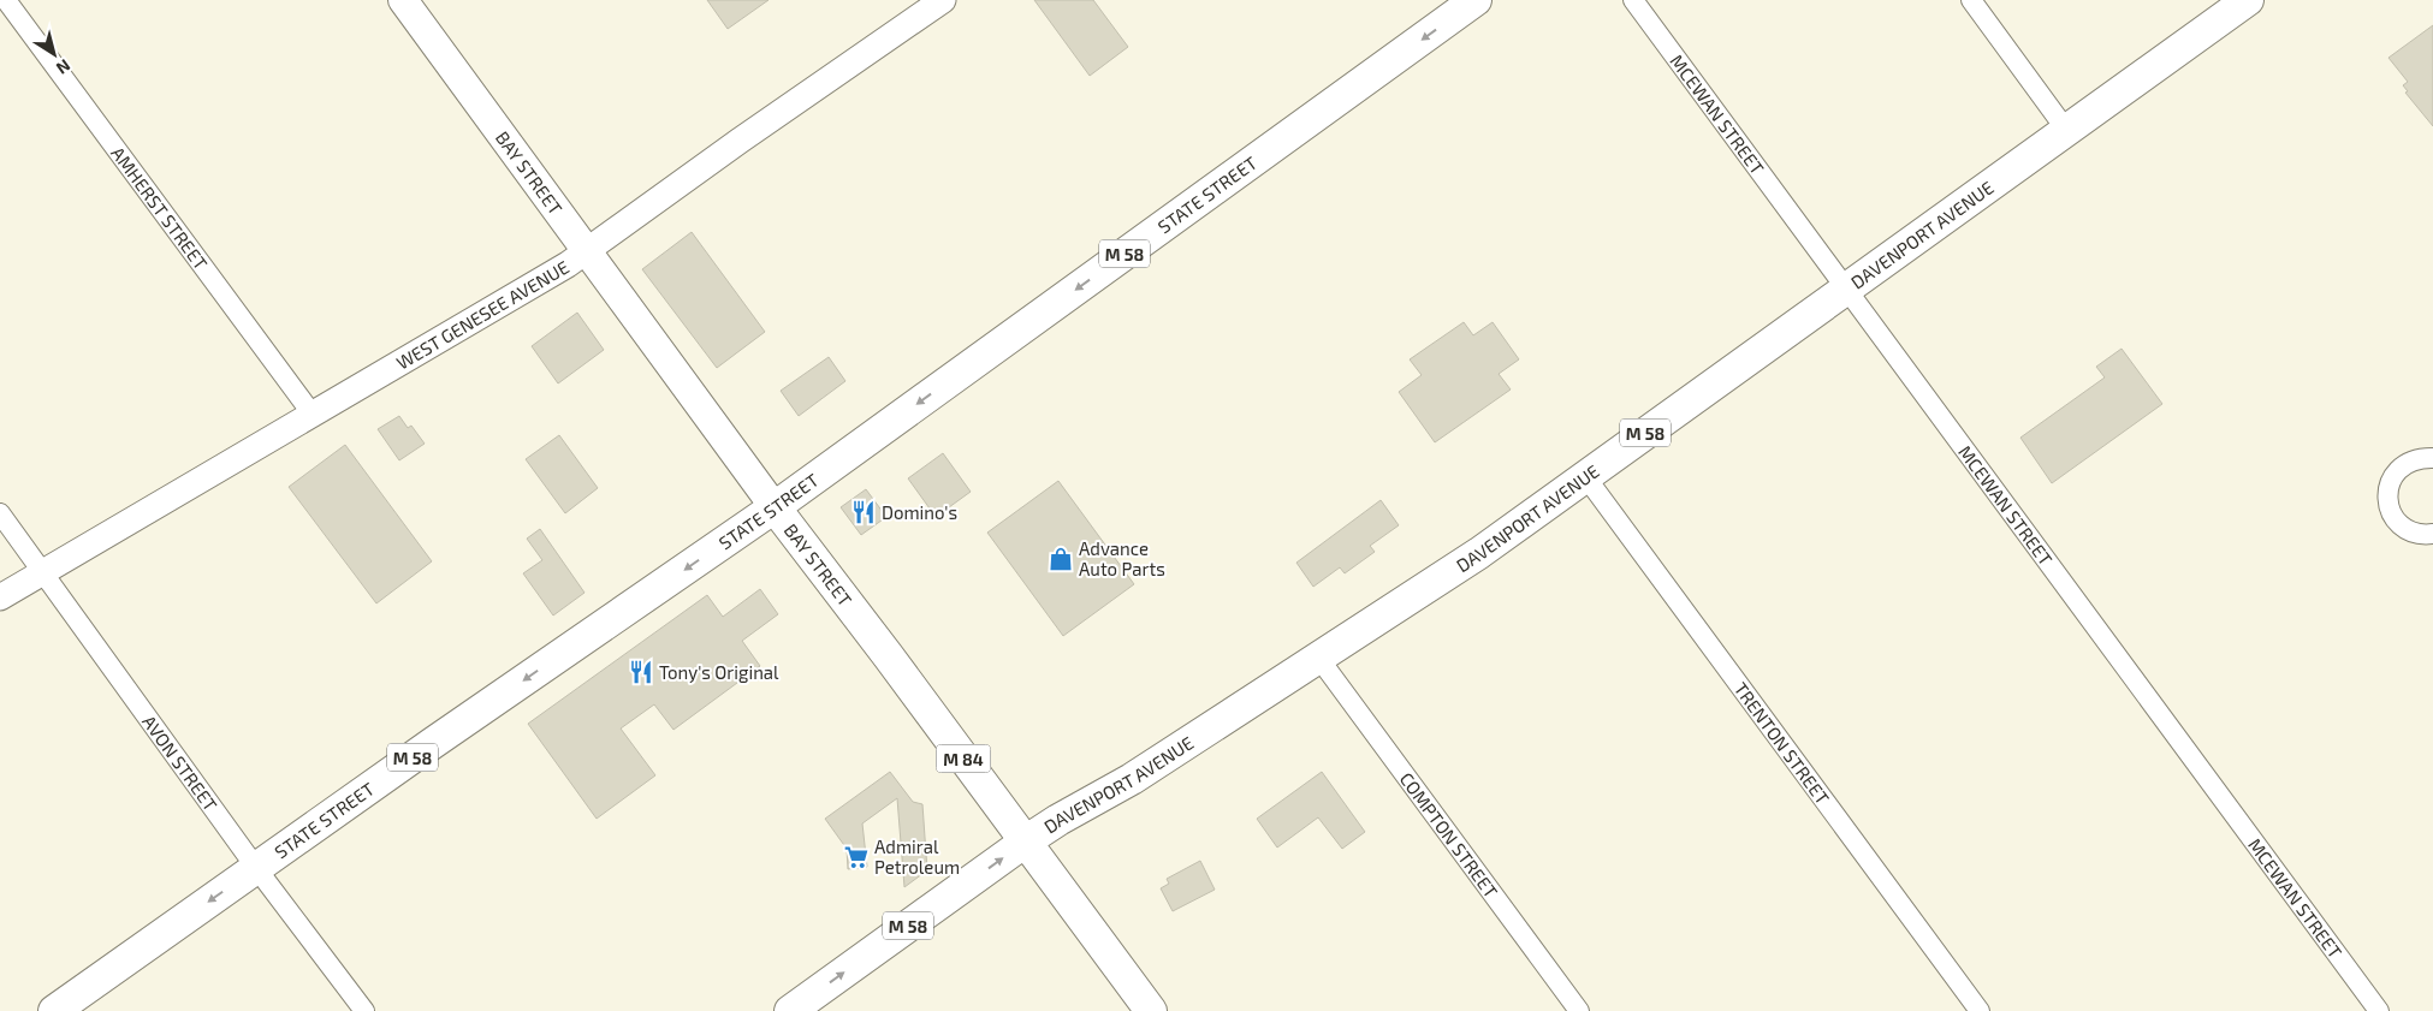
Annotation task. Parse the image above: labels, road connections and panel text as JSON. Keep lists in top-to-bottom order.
{
  "streets": {
    "main road": [
      "BAY STREET",
      "STATE STREET",
      "DAVENPORT AVENUE",
      "M 58",
      "M 84"
    ],
    "street": [
      "MCEWAN STREET",
      "AMHERST STREET",
      "WEST GENESEE AVENUE",
      "TRENTON STREET",
      "AVON STREET",
      "COMPTON STREET"
    ]
  },
  "crossings": [
    ["MCEWAN STREET", "DAVENPORT AVENUE"],
    ["BAY STREET", "STATE STREET"],
    ["BAY STREET", "DAVENPORT AVENUE"],
    ["BAY STREET", "WEST GENESEE AVENUE"],
    ["STATE STREET", "AVON STREET"],
    ["AMHERST STREET", "WEST GENESEE AVENUE"],
    ["DAVENPORT AVENUE", "TRENTON STREET"],
    ["DAVENPORT AVENUE", "COMPTON STREET"],
    ["WEST GENESEE AVENUE", "AVON STREET"]
  ],
  "one_way": ["STATE STREET"],
  "places": {
    "restaurant": ["Domino's", "Tony's Original"],
    "shop": ["Advance Auto Parts"],
    "supermarket": ["Admiral Petroleum"]
  },
  "north": "bottom right"
}
